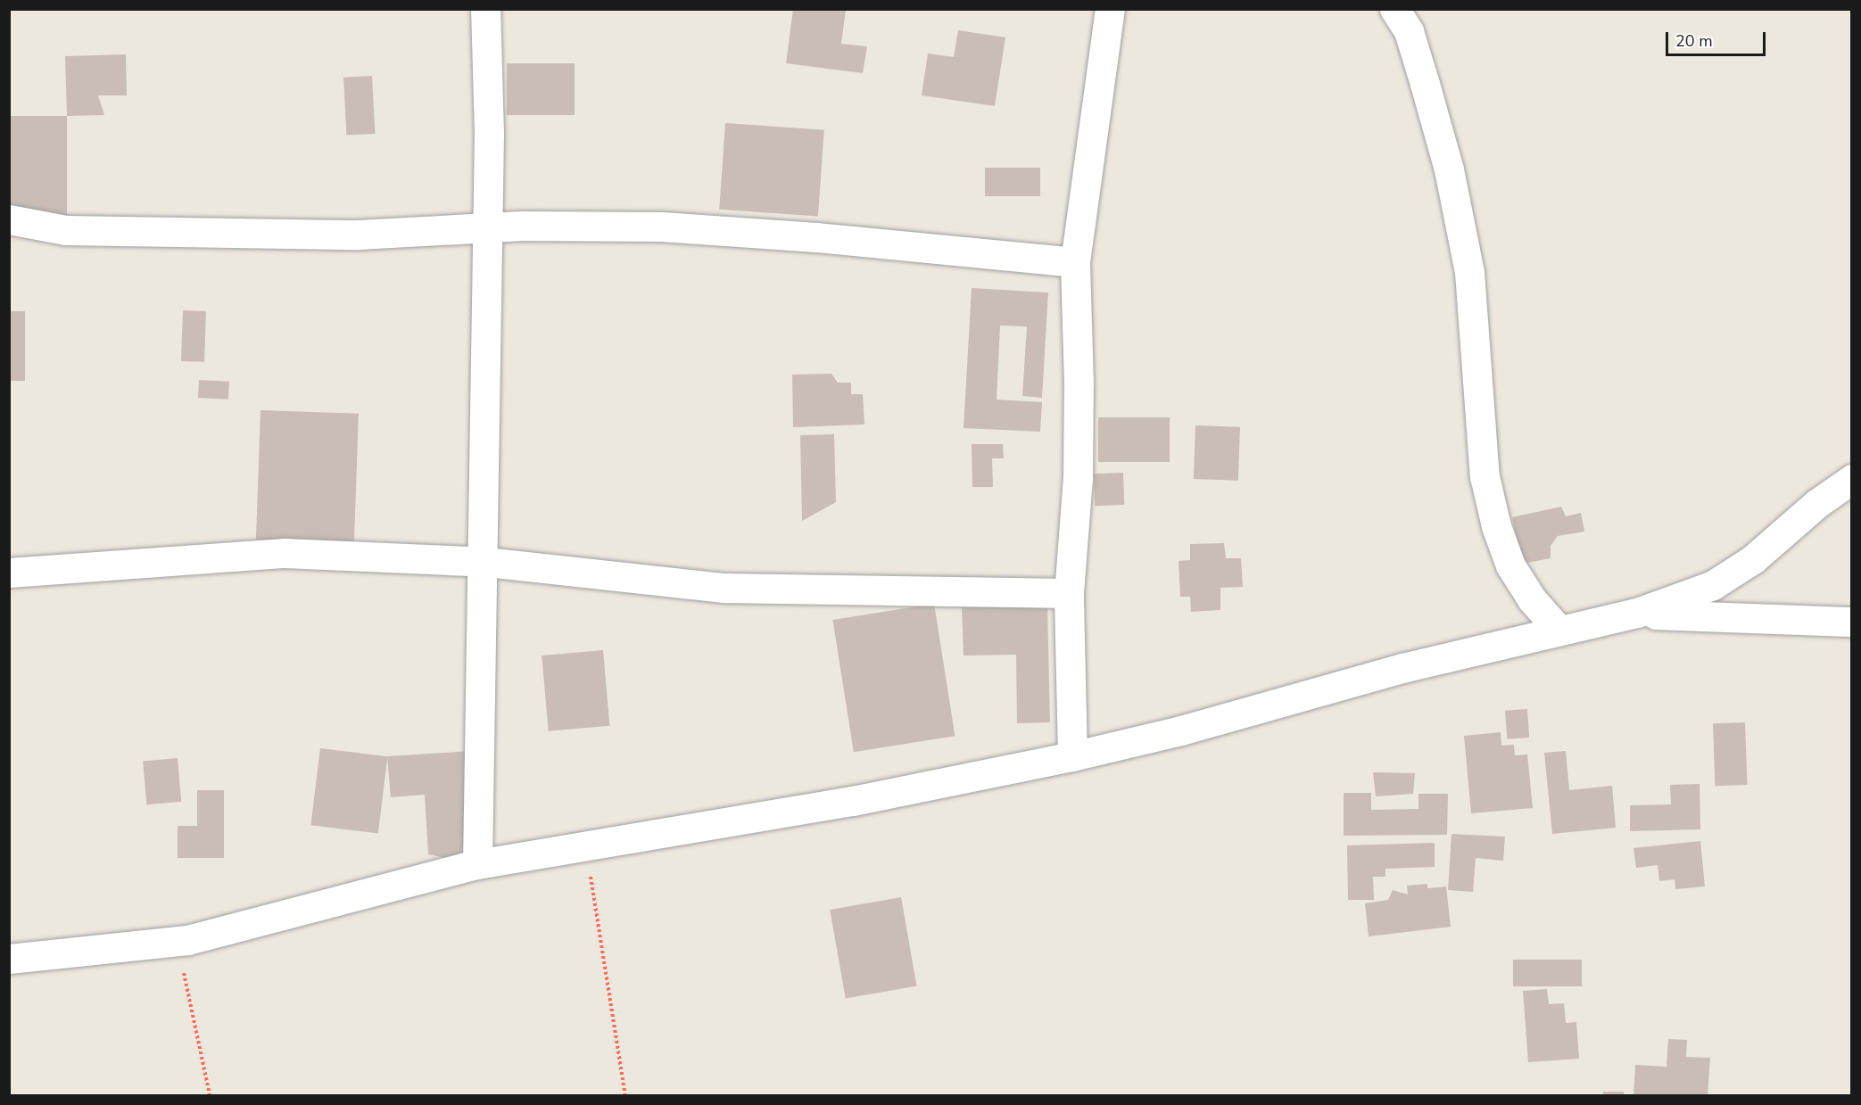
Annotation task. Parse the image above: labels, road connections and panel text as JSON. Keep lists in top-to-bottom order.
{
  "scale_bar": "20 m"
}
